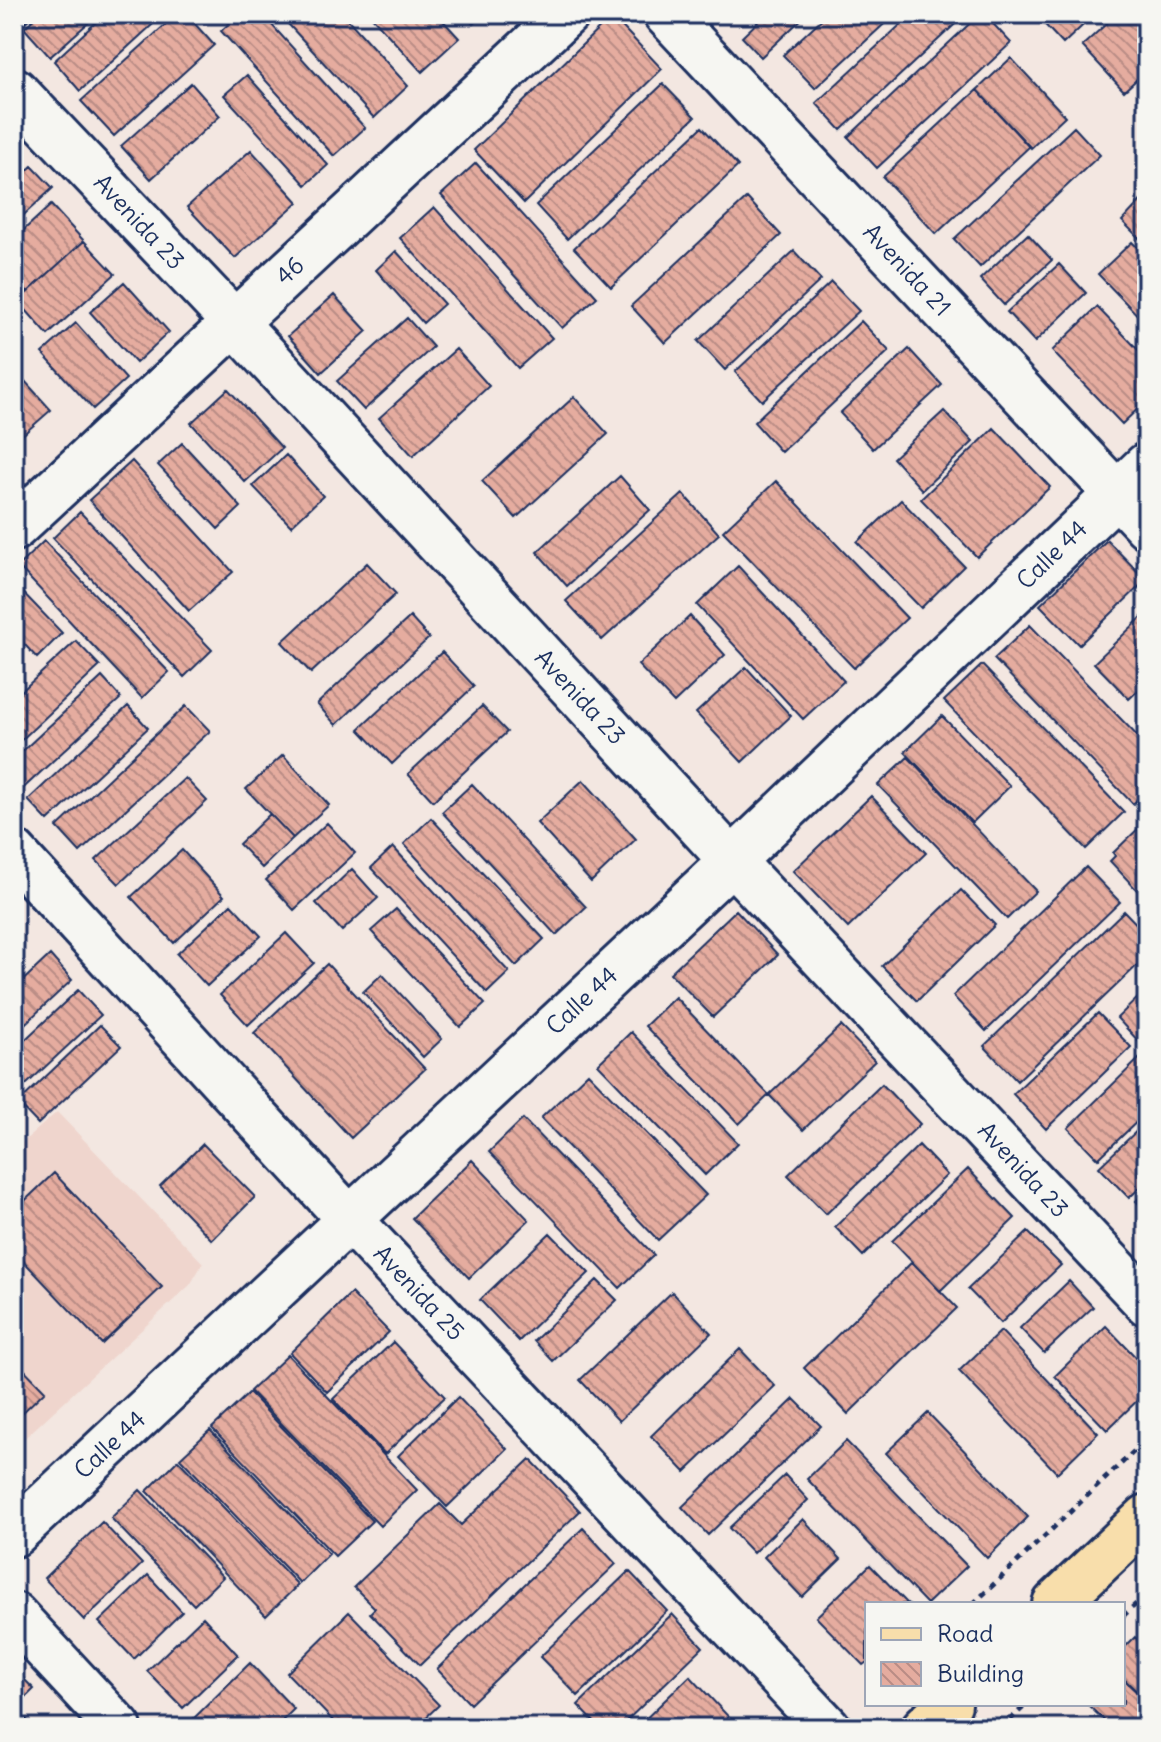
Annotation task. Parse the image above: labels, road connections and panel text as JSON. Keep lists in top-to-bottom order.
{
  "streets": {
    "street": [
      "Avenida 23",
      "Avenida 21",
      "46",
      "Calle 44",
      "Avenida 25"
    ]
  },
  "crossings": [
    ["Avenida 23", "46"],
    ["Avenida 23", "Calle 44"],
    ["Avenida 21", "Calle 44"],
    ["Calle 44", "Avenida 25"]
  ],
  "legend": ["Road", "Building"]
}
